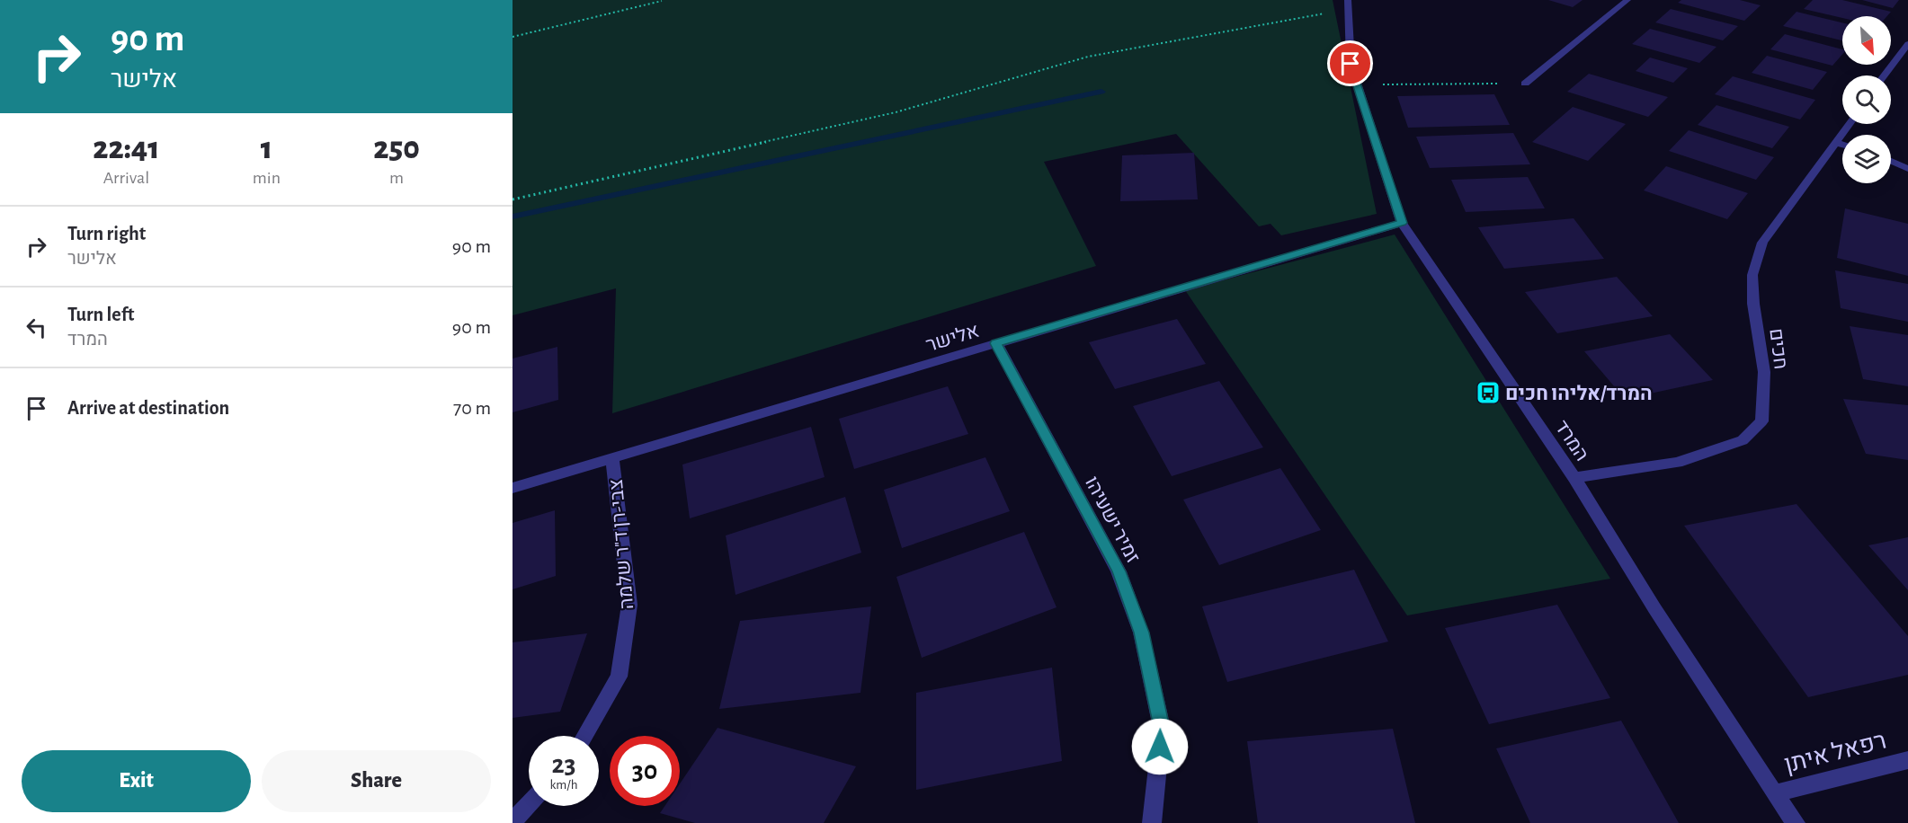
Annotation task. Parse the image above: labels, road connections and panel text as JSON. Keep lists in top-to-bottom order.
{
  "streets": {
    "street": [
      "אלישר",
      "חכים",
      "המרד",
      "זמיר ישעיהו",
      "צבי-רן ד\"ר שלמה",
      "רפאל איתן"
    ]
  },
  "crossings": [
    ["אלישר", "המרד"],
    ["אלישר", "זמיר ישעיהו"],
    ["אלישר", "צבי-רן ד\"ר שלמה"],
    ["חכים", "המרד"],
    ["המרד", "רפאל איתן"]
  ],
  "places": {
    "bus stop": ["המרד/אליהו חכים"]
  },
  "north": "bottom right",
  "page": {
    "turn": ["90 m", "אלישר"],
    "eta": [
      "22:41",
      "Arrival",
      "1",
      "min",
      "250",
      "m"
    ],
    "list": [
      {
        "name": "Turn right",
        "note": "אלישר",
        "value": "90 m"
      },
      {
        "name": "Turn left",
        "note": "המרד",
        "value": "90 m"
      },
      {
        "name": "Arrive at destination",
        "value": "70 m"
      }
    ],
    "speed": "23 km/h",
    "limit": "30",
    "buttons": ["Exit", "Share"]
  }
}
